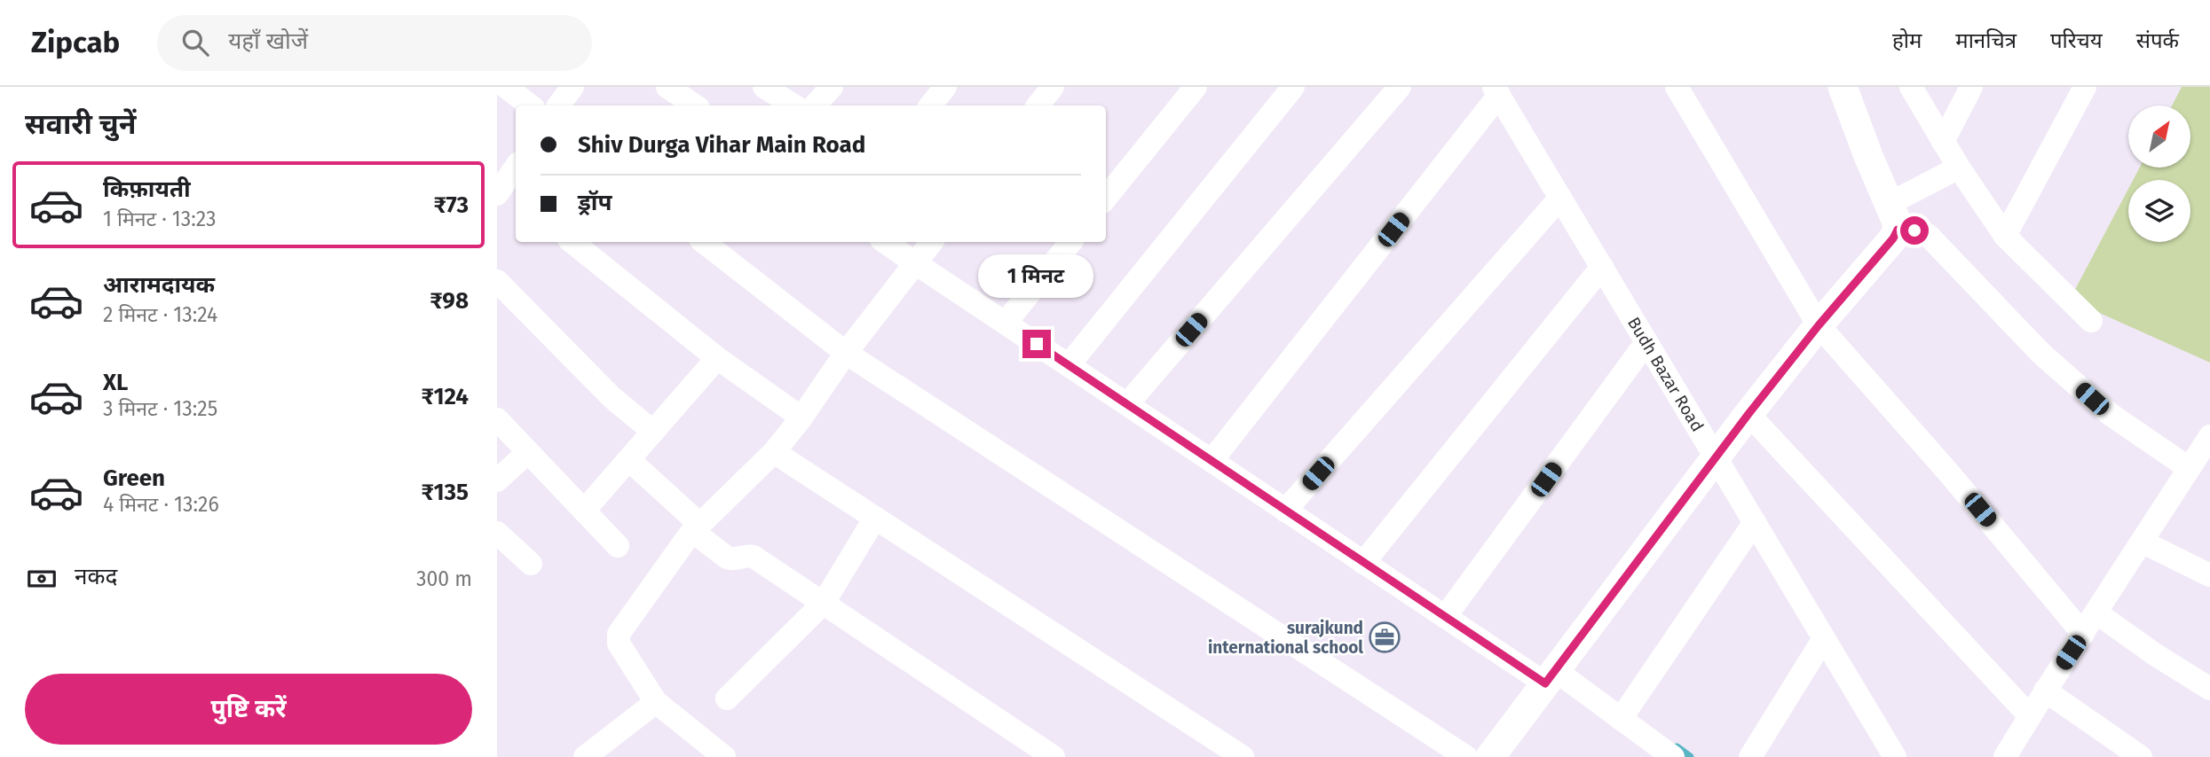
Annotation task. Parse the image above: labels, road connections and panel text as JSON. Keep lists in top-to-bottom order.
{
  "streets": {
    "street": ["Budh Bazar Road"]
  },
  "places": {
    "office": ["surajkund international school"]
  },
  "north": "top right",
  "page": {
    "header": "Zipcab",
    "search": "यहाँ खोजें",
    "nav": [
      "होम",
      "मानचित्र",
      "परिचय",
      "संपर्क"
    ],
    "heading": "सवारी चुनें",
    "banner": ["Shiv Durga Vihar Main Road", "ड्रॉप"],
    "list": [
      {
        "name": "किफ़ायती",
        "note": "1 मिनट · 13:23",
        "value": "₹73"
      },
      {
        "name": "आरामदायक",
        "note": "2 मिनट · 13:24",
        "value": "₹98"
      },
      {
        "name": "XL",
        "note": "3 मिनट · 13:25",
        "value": "₹124"
      },
      {
        "name": "Green",
        "note": "4 मिनट · 13:26",
        "value": "₹135"
      }
    ],
    "bubble": "1 मिनट",
    "pay": ["नकद", "300 m"],
    "buttons": "पुष्टि करें"
  }
}
